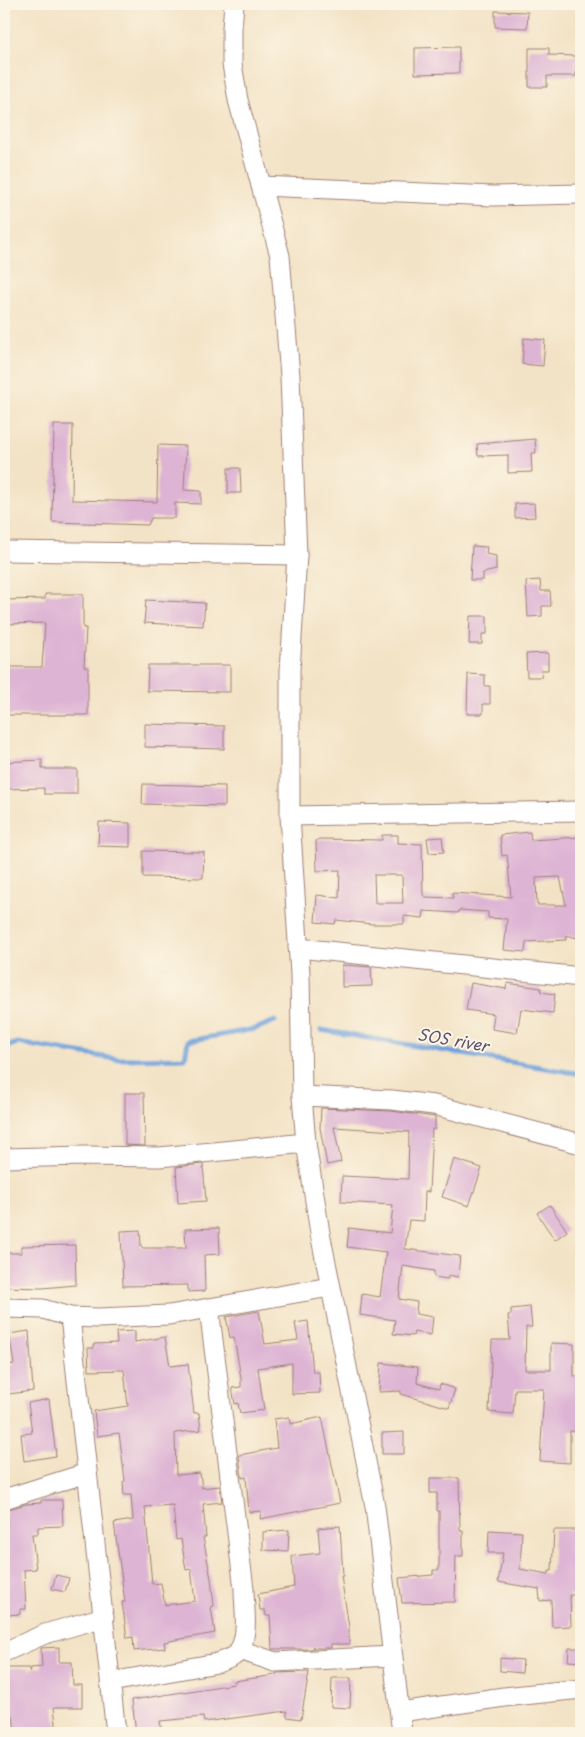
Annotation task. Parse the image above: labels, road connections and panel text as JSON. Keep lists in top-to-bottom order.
{
  "water": ["SOS river"]
}
